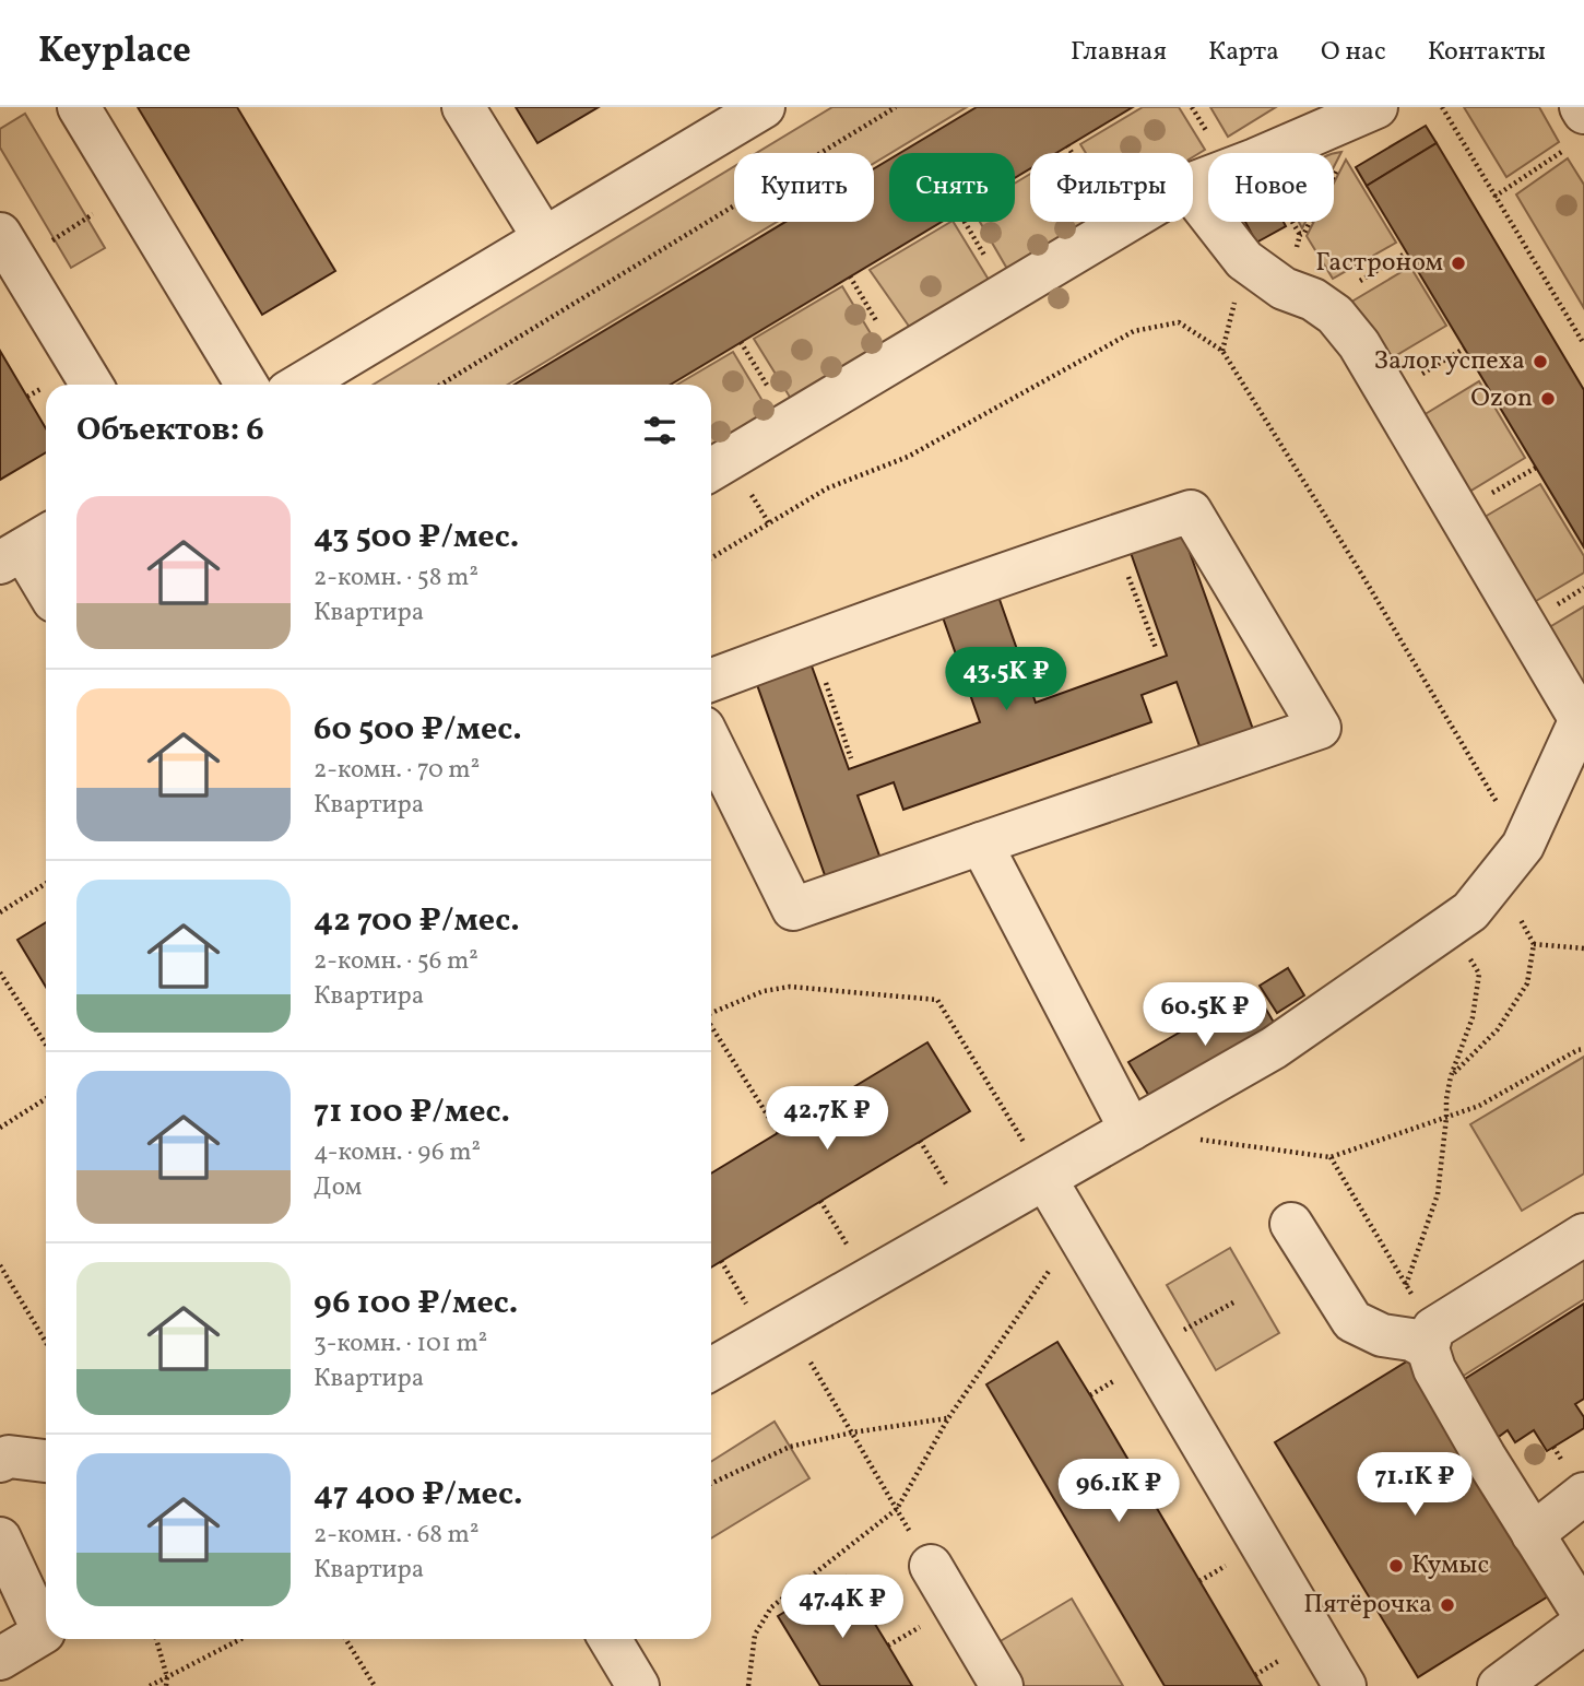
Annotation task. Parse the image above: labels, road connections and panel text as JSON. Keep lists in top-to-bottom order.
{
  "places": [
    "Гастроном",
    "Залог успеха",
    "Ozon",
    "Кумыс",
    "Пятёрочка"
  ],
  "page": {
    "header": "Keyplace",
    "nav": [
      "Главная",
      "Карта",
      "О нас",
      "Контакты"
    ],
    "chip": [
      "Купить",
      "Снять",
      "Фильтры",
      "Новое"
    ],
    "heading": "Объектов: 6",
    "list": [
      {
        "name": "43 500 ₽/мес.",
        "note": "2-комн. · 58 m² · Квартира"
      },
      {
        "name": "60 500 ₽/мес.",
        "note": "2-комн. · 70 m² · Квартира"
      },
      {
        "name": "42 700 ₽/мес.",
        "note": "2-комн. · 56 m² · Квартира"
      },
      {
        "name": "71 100 ₽/мес.",
        "note": "4-комн. · 96 m² · Дом"
      },
      {
        "name": "96 100 ₽/мес.",
        "note": "3-комн. · 101 m² · Квартира"
      },
      {
        "name": "47 400 ₽/мес.",
        "note": "2-комн. · 68 m² · Квартира"
      }
    ],
    "price": [
      "43.5K ₽",
      "60.5K ₽",
      "42.7K ₽",
      "71.1K ₽",
      "96.1K ₽",
      "47.4K ₽"
    ]
  }
}
